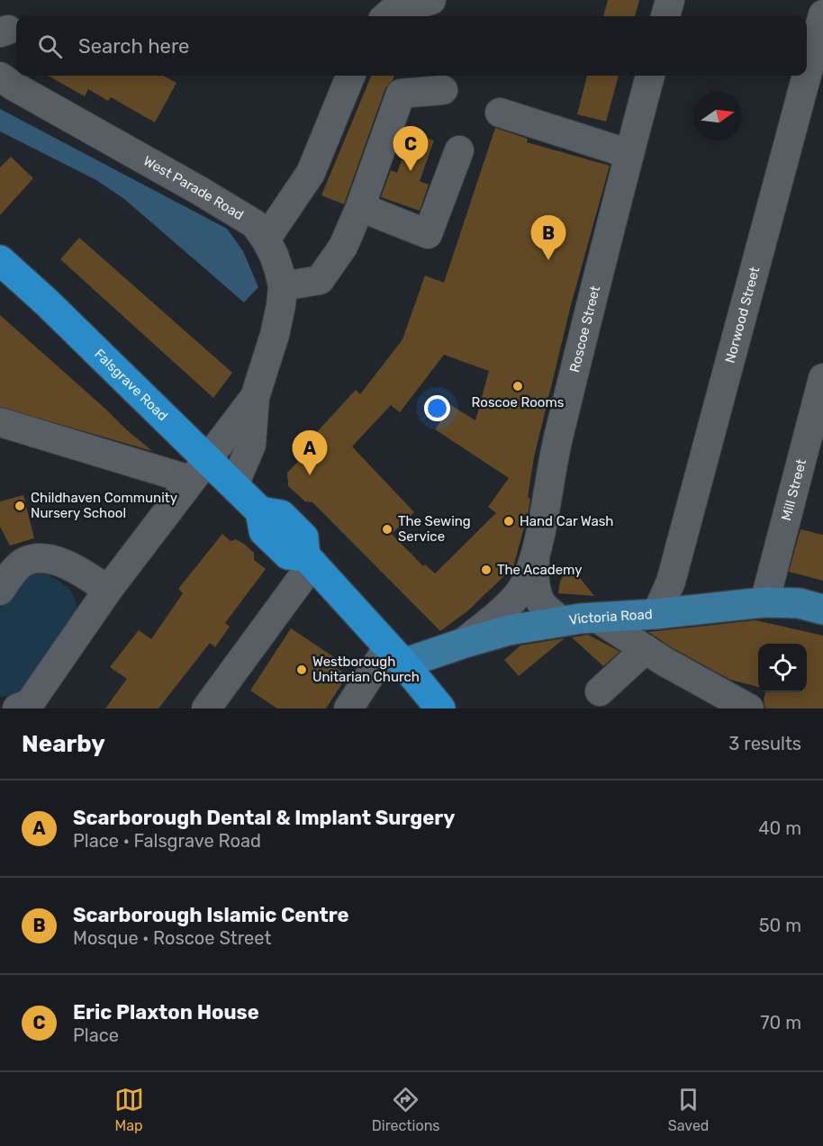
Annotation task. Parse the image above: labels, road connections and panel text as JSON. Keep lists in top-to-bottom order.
{
  "streets": {
    "highway": ["Falsgrave Road"],
    "main road": ["Victoria Road"],
    "street": [
      "West Parade Road",
      "Norwood Street",
      "Roscoe Street",
      "Mill Street"
    ]
  },
  "crossings": [
    ["West Parade Road", "Falsgrave Road"],
    ["Norwood Street", "Victoria Road"],
    ["Roscoe Street", "Victoria Road"],
    ["Falsgrave Road", "Victoria Road"],
    ["Mill Street", "Victoria Road"]
  ],
  "places": [
    "Roscoe Rooms",
    "Childhaven Community Nursery School",
    "Hand Car Wash",
    "The Sewing Service",
    "The Academy",
    "Westborough Unitarian Church"
  ],
  "north": "right",
  "page": {
    "search": "Search here",
    "pins": ["C", "B", "A"],
    "heading": ["Nearby", "3 results"],
    "list": [
      {
        "mark": "A",
        "name": "Scarborough Dental & Implant Surgery",
        "note": "Place · Falsgrave Road",
        "value": "40 m"
      },
      {
        "mark": "B",
        "name": "Scarborough Islamic Centre",
        "note": "Mosque · Roscoe Street",
        "value": "50 m"
      },
      {
        "mark": "C",
        "name": "Eric Plaxton House",
        "note": "Place",
        "value": "70 m"
      }
    ],
    "nav": ["Map", "Directions", "Saved"]
  }
}
